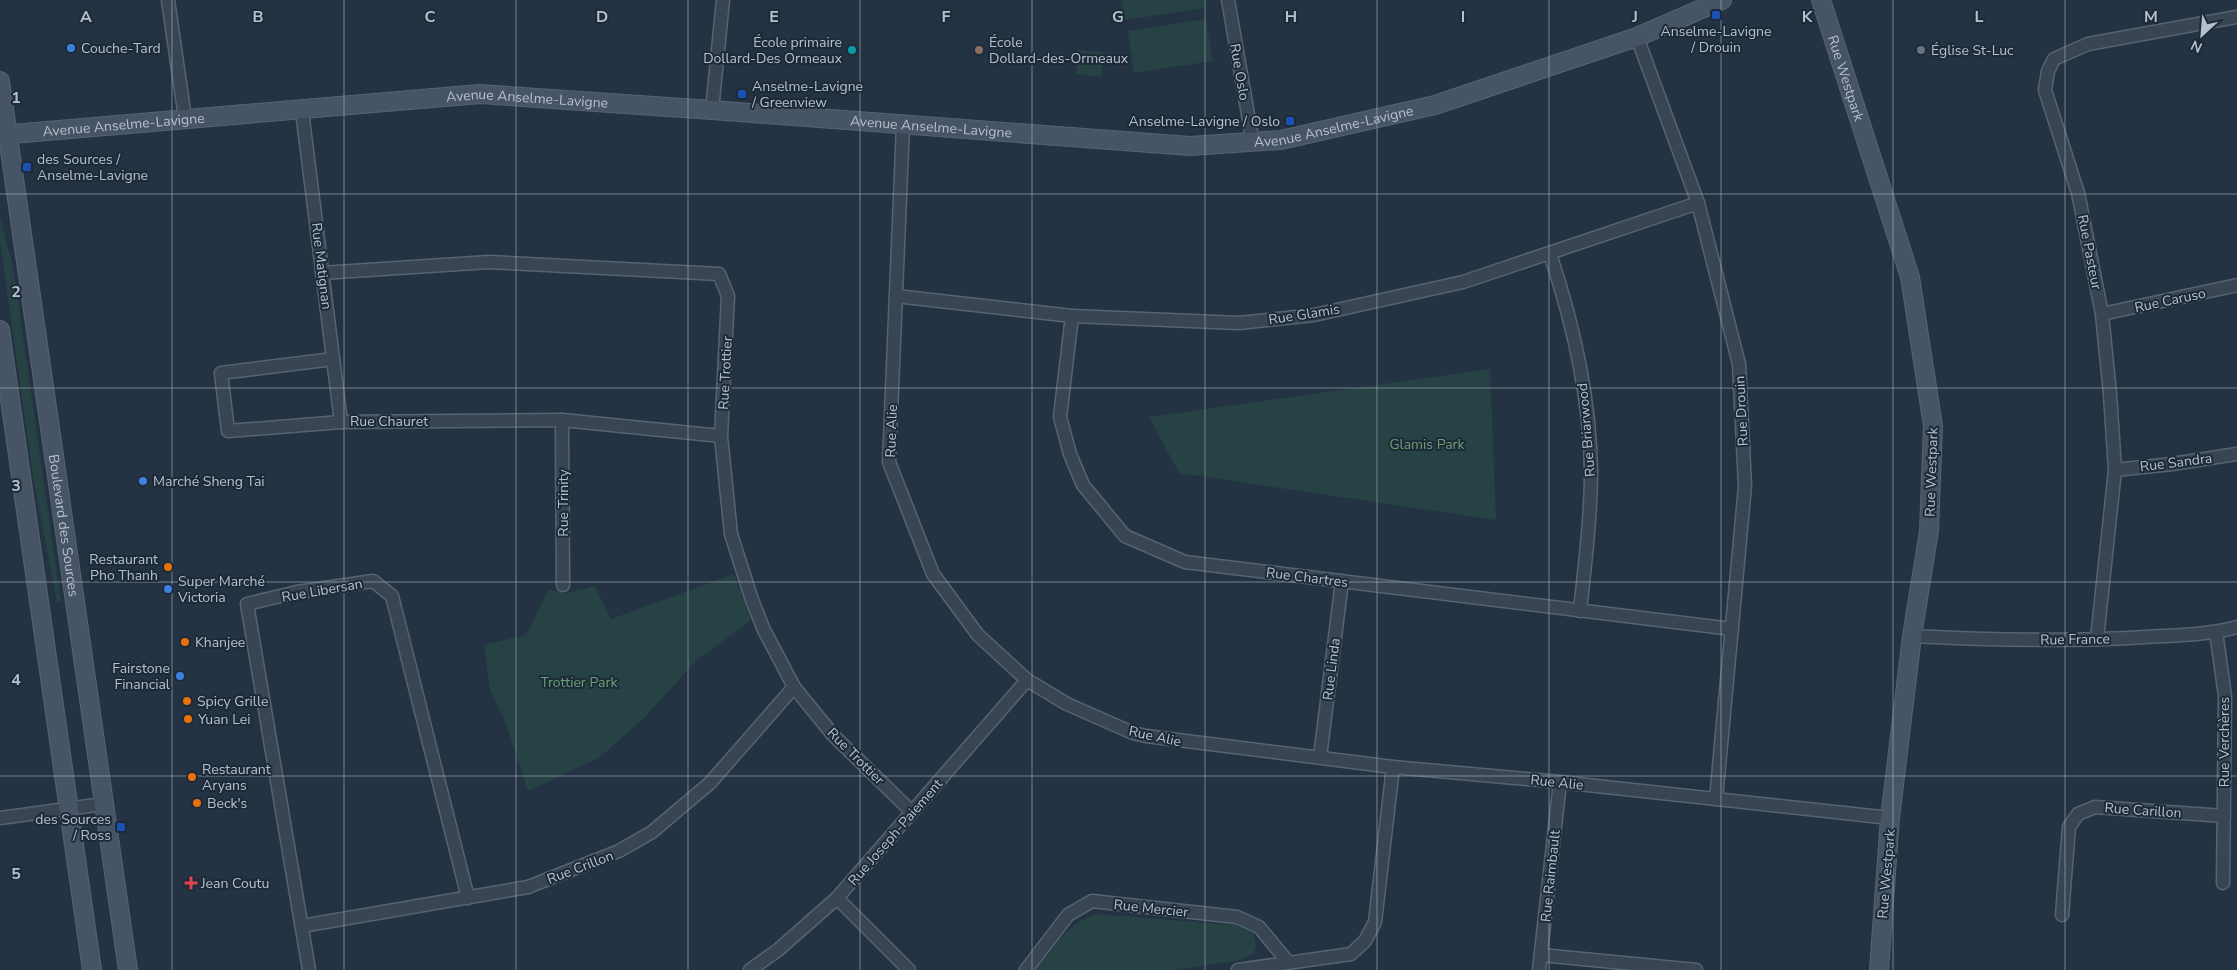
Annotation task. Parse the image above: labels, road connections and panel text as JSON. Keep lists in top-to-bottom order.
{
  "streets": {
    "street": [
      "Rue Oslo",
      "Rue Westpark",
      "Avenue Anselme-Lavigne",
      "Rue Pasteur",
      "Rue Matignan",
      "Rue Caruso",
      "Rue Glamis",
      "Rue Trottier",
      "Rue Drouin",
      "Rue Chauret",
      "Rue Briarwood",
      "Rue Alie",
      "Rue Sandra",
      "Rue Trinity",
      "Boulevard des Sources",
      "Rue Chartres",
      "Rue Libersan",
      "Rue France",
      "Rue Linda",
      "Rue Verchères",
      "Rue Carillon",
      "Rue Joseph-Paiement",
      "Rue Crillon",
      "Rue Raimbault",
      "Rue Mercier"
    ]
  },
  "crossings": [
    ["Rue Oslo", "Avenue Anselme-Lavigne"],
    ["Rue Westpark", "Rue Alie"],
    ["Rue Westpark", "Rue France"],
    ["Avenue Anselme-Lavigne", "Rue Matignan"],
    ["Avenue Anselme-Lavigne", "Rue Drouin"],
    ["Avenue Anselme-Lavigne", "Rue Alie"],
    ["Avenue Anselme-Lavigne", "Boulevard des Sources"],
    ["Rue Pasteur", "Rue Caruso"],
    ["Rue Pasteur", "Rue Sandra"],
    ["Rue Pasteur", "Rue France"],
    ["Rue Matignan", "Rue Trottier"],
    ["Rue Matignan", "Rue Chauret"],
    ["Rue Glamis", "Rue Drouin"],
    ["Rue Glamis", "Rue Briarwood"],
    ["Rue Glamis", "Rue Alie"],
    ["Rue Glamis", "Rue Chartres"],
    ["Rue Trottier", "Rue Chauret"],
    ["Rue Trottier", "Rue Joseph-Paiement"],
    ["Rue Trottier", "Rue Crillon"],
    ["Rue Drouin", "Rue Alie"],
    ["Rue Drouin", "Rue Chartres"],
    ["Rue Chauret", "Rue Trinity"],
    ["Rue Briarwood", "Rue Chartres"],
    ["Rue Alie", "Rue Linda"],
    ["Rue Alie", "Rue Joseph-Paiement"],
    ["Rue Alie", "Rue Raimbault"],
    ["Rue Chartres", "Rue Linda"],
    ["Rue Libersan", "Rue Crillon"],
    ["Rue France", "Rue Verchères"],
    ["Rue Verchères", "Rue Carillon"]
  ],
  "parks": ["Glamis Park", "Trottier Park"],
  "places": {
    "transit": [
      "Anselme-Lavigne / Drouin",
      "Anselme-Lavigne / Greenview",
      "Anselme-Lavigne / Oslo",
      "des Sources / Anselme-Lavigne",
      "des Sources / Ross"
    ],
    "other": [
      "Couche-Tard",
      "École primaire Dollard-Des Ormeaux",
      "École Dollard-des-Ormeaux",
      "Église St-Luc",
      "Marché Sheng Tai",
      "Restaurant Pho Thanh",
      "Super Marché Victoria",
      "Khanjee",
      "Fairstone Financial",
      "Spicy Grille",
      "Yuan Lei",
      "Restaurant Aryans",
      "Beck's"
    ],
    "health": ["Jean Coutu"]
  },
  "north": "bottom left",
  "grid": {
    "columns": [
      "A",
      "B",
      "C",
      "D",
      "E",
      "F",
      "G",
      "H",
      "I",
      "J",
      "K",
      "L",
      "M"
    ],
    "rows": [
      "1",
      "2",
      "3",
      "4",
      "5"
    ]
  }
}
